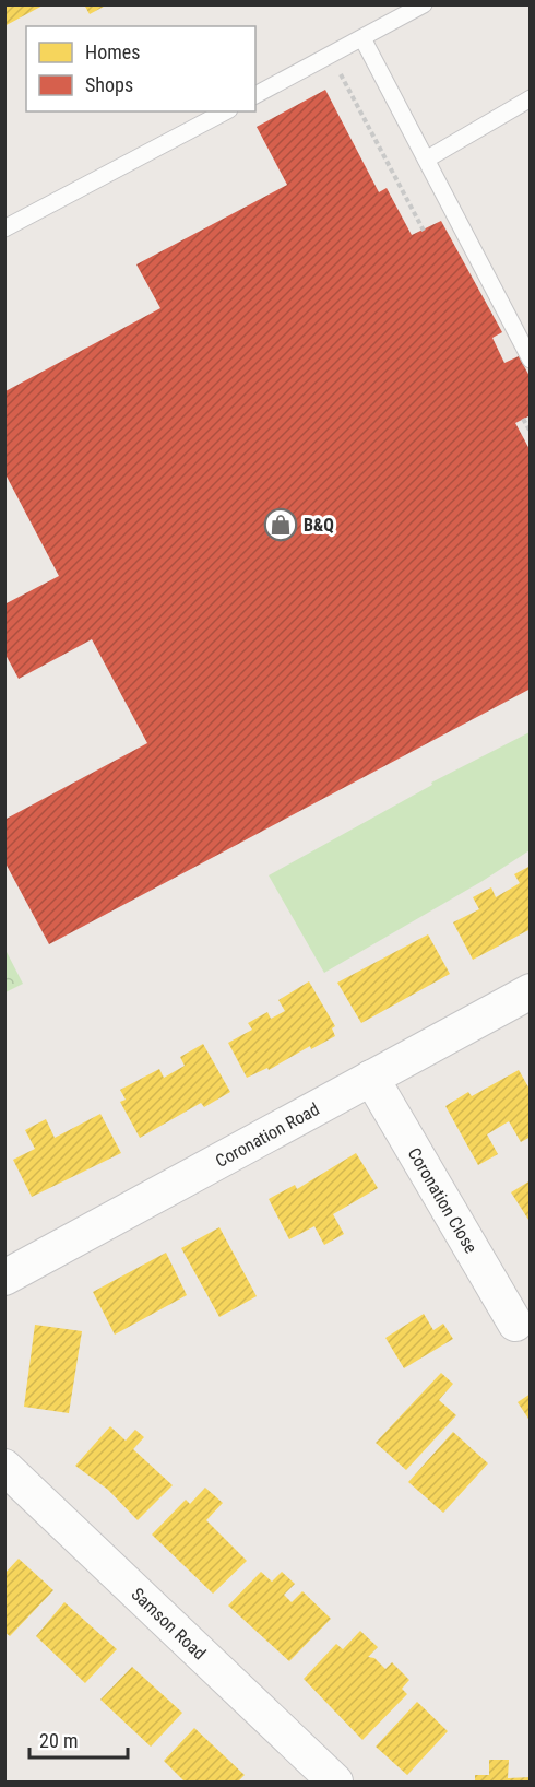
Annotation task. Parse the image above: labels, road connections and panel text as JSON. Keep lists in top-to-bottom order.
{
  "streets": {
    "street": ["Coronation Road", "Coronation Close", "Samson Road"]
  },
  "crossings": [
    ["Coronation Road", "Coronation Close"]
  ],
  "places": {
    "shop": ["B&Q"]
  },
  "legend": ["Homes", "Shops"],
  "scale_bar": "20 m"
}
